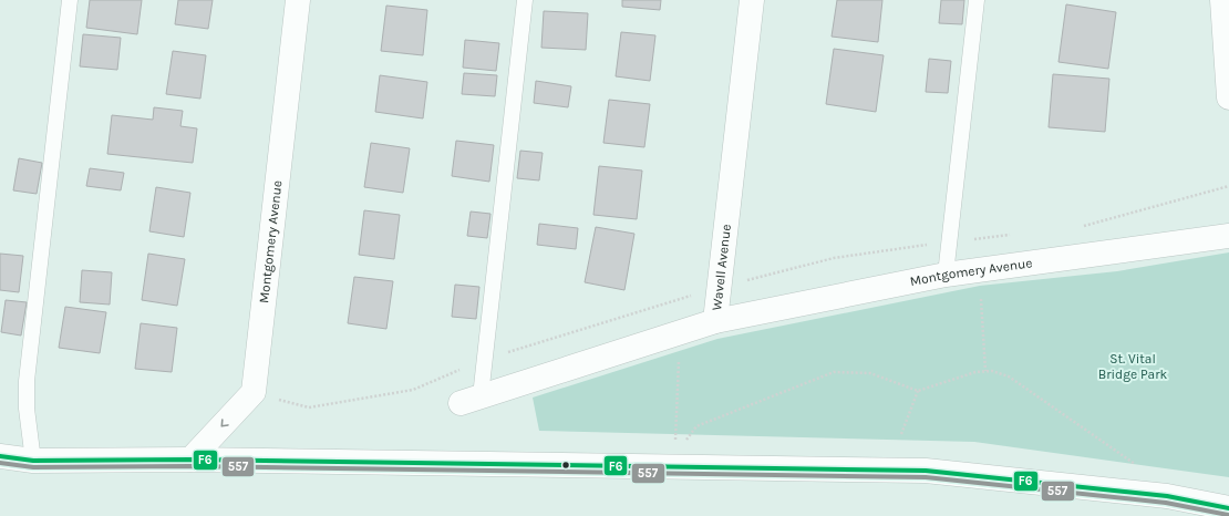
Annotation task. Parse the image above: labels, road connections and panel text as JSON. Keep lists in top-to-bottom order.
{
  "streets": {
    "street": ["Montgomery Avenue", "Wavell Avenue"]
  },
  "crossings": [
    ["Montgomery Avenue", "Wavell Avenue"]
  ],
  "one_way": ["Montgomery Avenue"],
  "parks": ["St. Vital Bridge Park"],
  "lines": ["transit line F6", "transit line 557"]
}
